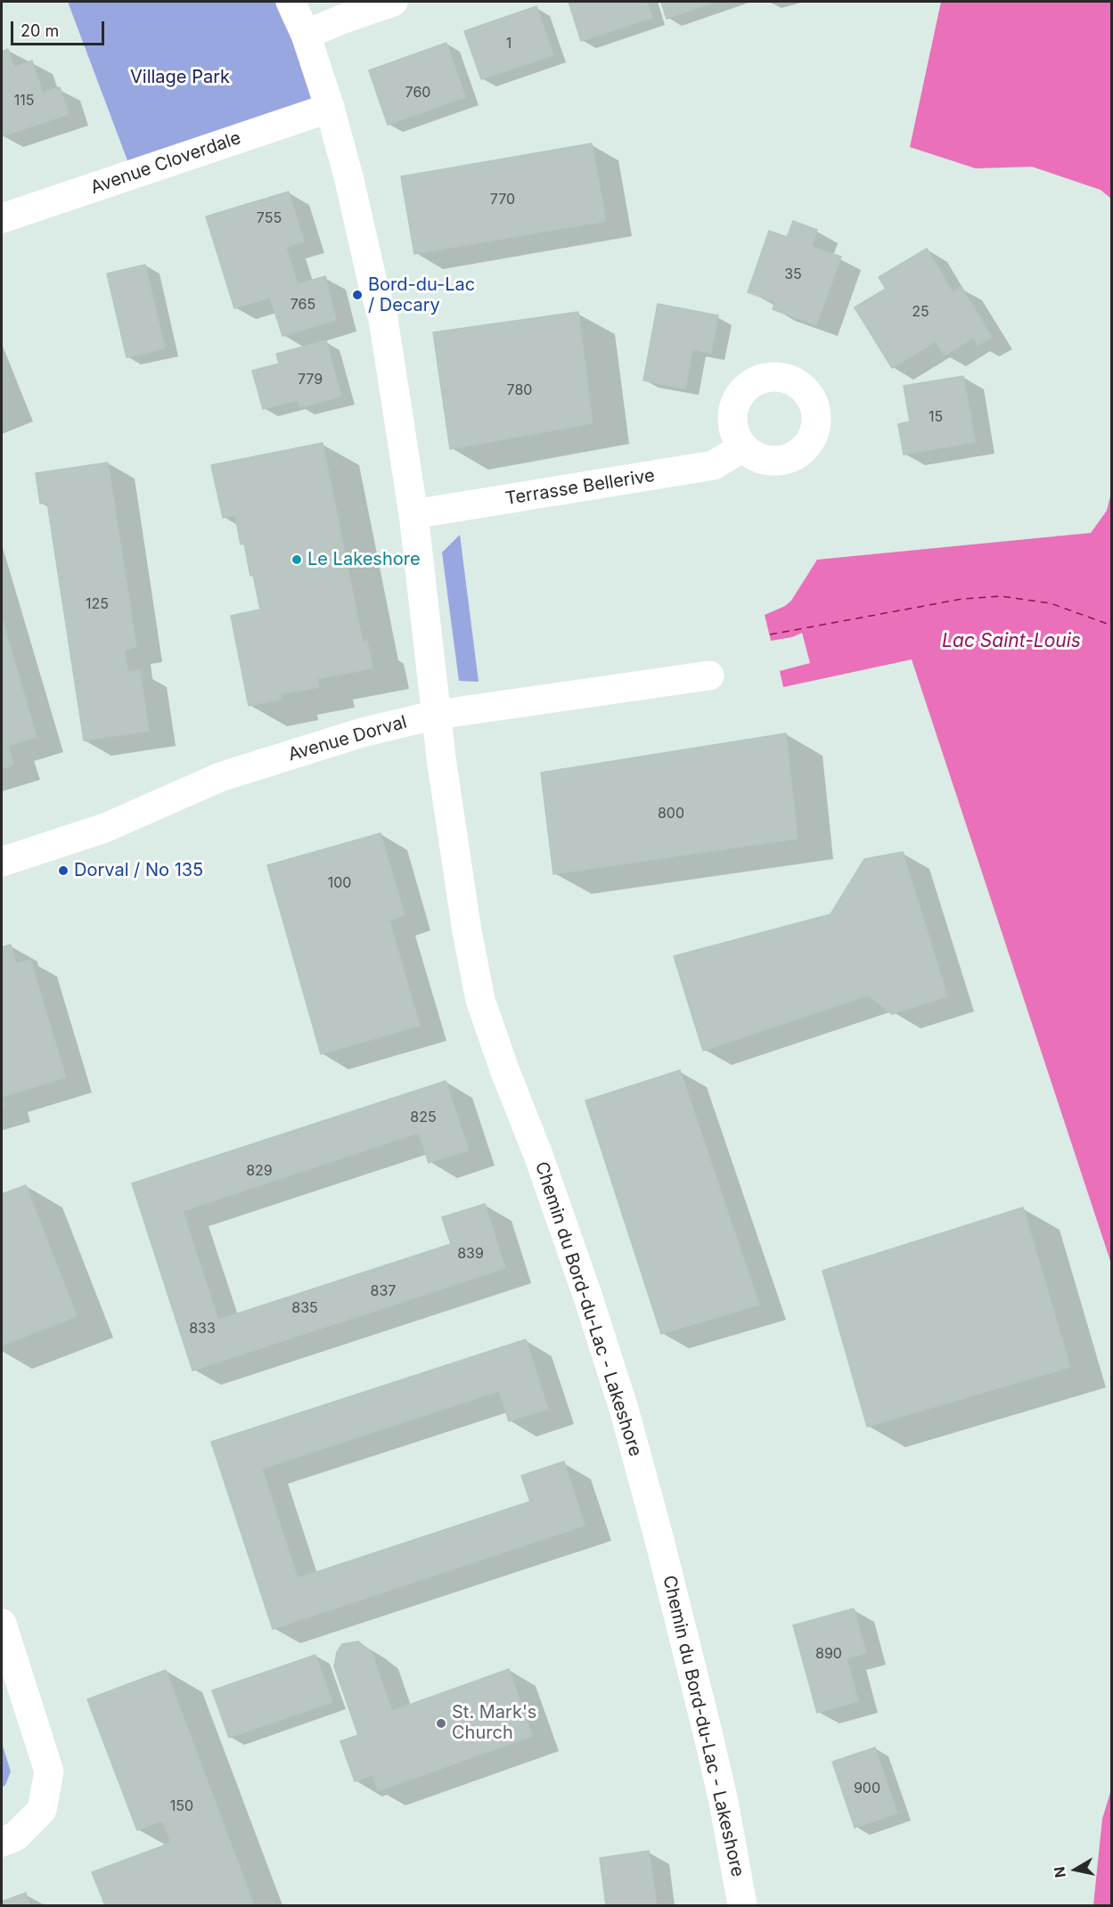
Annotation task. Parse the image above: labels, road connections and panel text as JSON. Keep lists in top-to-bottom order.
{
  "streets": {
    "street": [
      "Avenue Cloverdale",
      "Terrasse Bellerive",
      "Avenue Dorval",
      "Chemin du Bord-du-Lac - Lakeshore"
    ]
  },
  "crossings": [
    ["Avenue Cloverdale", "Chemin du Bord-du-Lac - Lakeshore"],
    ["Terrasse Bellerive", "Chemin du Bord-du-Lac - Lakeshore"],
    ["Avenue Dorval", "Chemin du Bord-du-Lac - Lakeshore"]
  ],
  "water": ["Lac Saint-Louis"],
  "parks": ["Village Park"],
  "places": [
    "Bord-du-Lac / Decary",
    "Le Lakeshore",
    "Dorval / No 135",
    "St. Mark's Church"
  ],
  "house_numbers": [
    "1",
    "760",
    "115",
    "770",
    "755",
    "35",
    "765",
    "25",
    "779",
    "780",
    "15",
    "125",
    "800",
    "100",
    "825",
    "829",
    "839",
    "837",
    "835",
    "833",
    "890",
    "900",
    "150"
  ],
  "scale_bar": "20 m",
  "north": "left"
}
